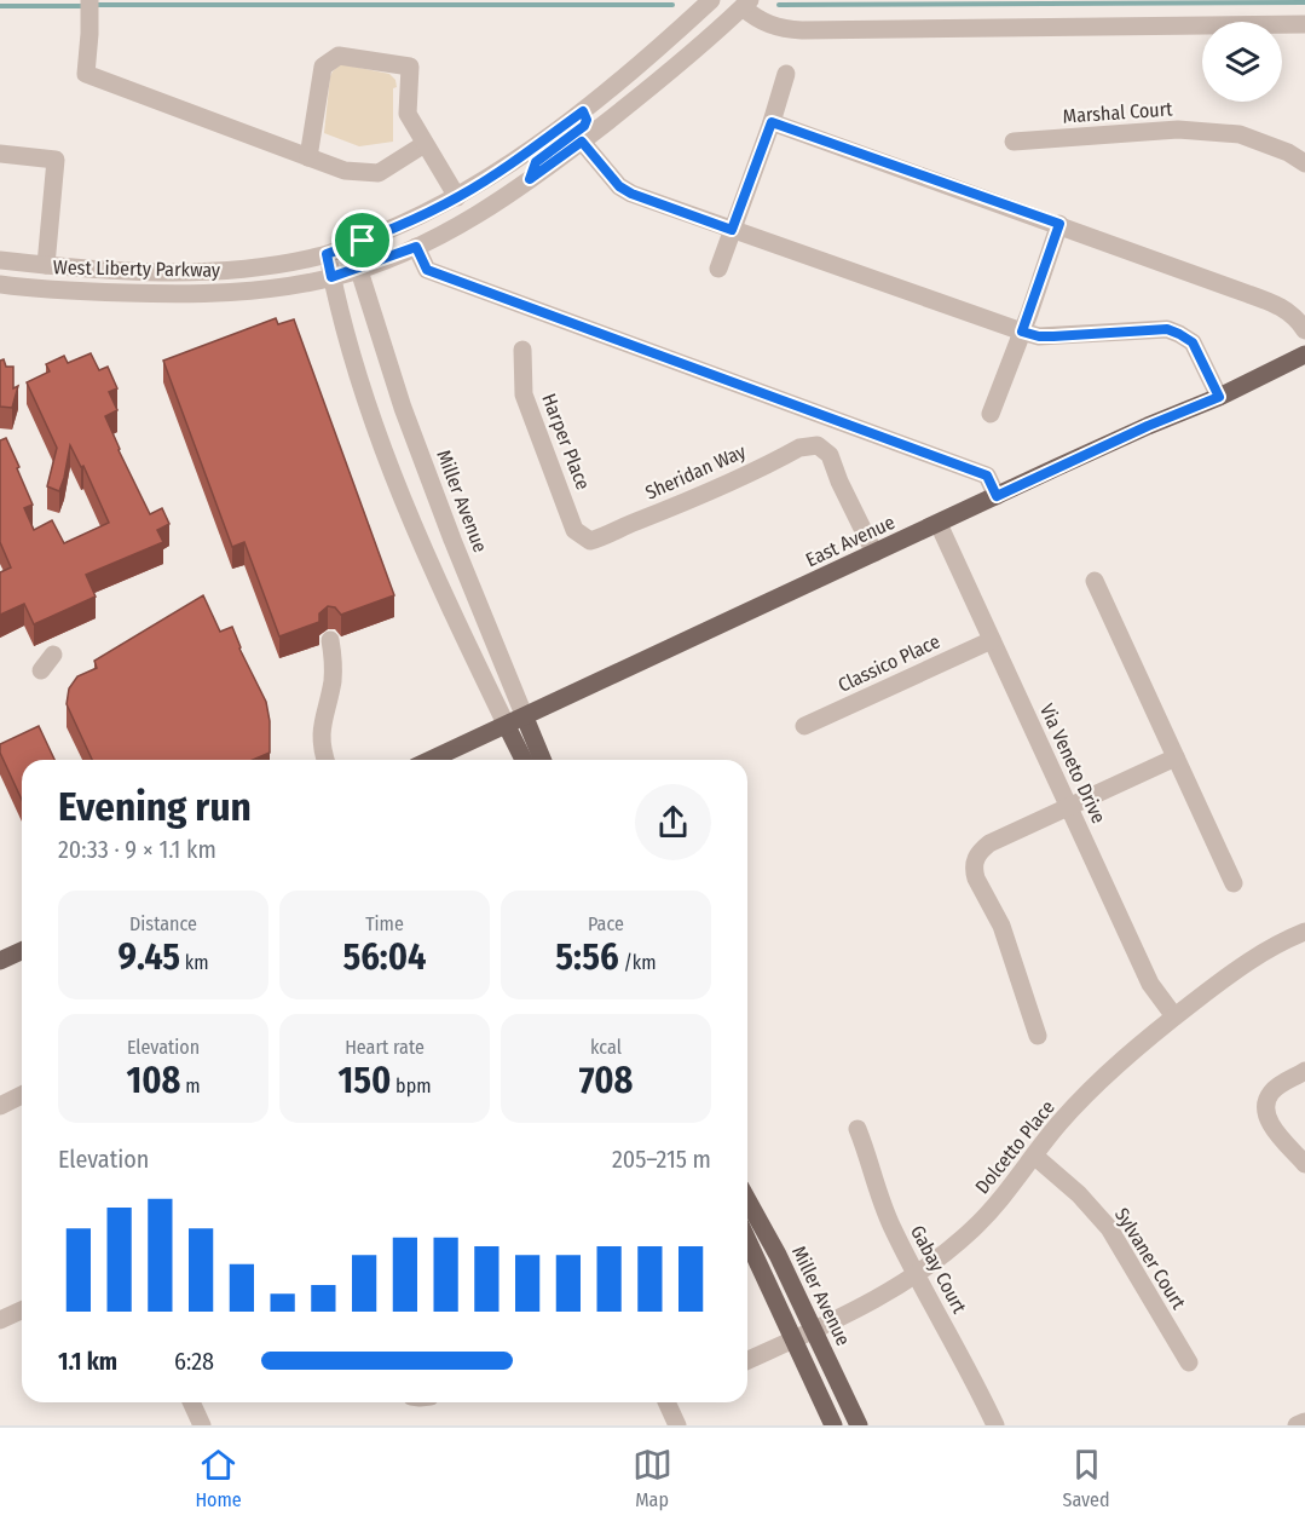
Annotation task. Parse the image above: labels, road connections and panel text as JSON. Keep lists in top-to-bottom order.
{
  "streets": {
    "main road": ["Miller Avenue", "East Avenue"],
    "street": [
      "Marshal Court",
      "West Liberty Parkway",
      "Harper Place",
      "Sheridan Way",
      "Classico Place",
      "Via Veneto Drive",
      "Dolcetto Place",
      "Sylvaner Court",
      "Gabay Court"
    ]
  },
  "crossings": [
    ["West Liberty Parkway", "Miller Avenue"],
    ["Harper Place", "Sheridan Way"],
    ["Sheridan Way", "East Avenue"],
    ["Miller Avenue", "East Avenue"],
    ["Miller Avenue", "Dolcetto Place"],
    ["East Avenue", "Via Veneto Drive"],
    ["Classico Place", "Via Veneto Drive"],
    ["Via Veneto Drive", "Dolcetto Place"],
    ["Dolcetto Place", "Sylvaner Court"],
    ["Dolcetto Place", "Gabay Court"]
  ],
  "page": {
    "heading": ["Evening run", "20:33 · 9 × 1.1 km"],
    "stats": [
      ["Distance", "9.45 km"],
      ["Time", "56:04"],
      ["Pace", "5:56 /km"],
      ["Elevation", "108 m"],
      ["Heart rate", "150 bpm"],
      ["kcal", "708"]
    ],
    "chart": ["Elevation", "205–215 m"],
    "list": [
      {
        "name": "1.1 km",
        "note": "6:28"
      }
    ],
    "tabs": ["Home", "Map", "Saved"]
  }
}
